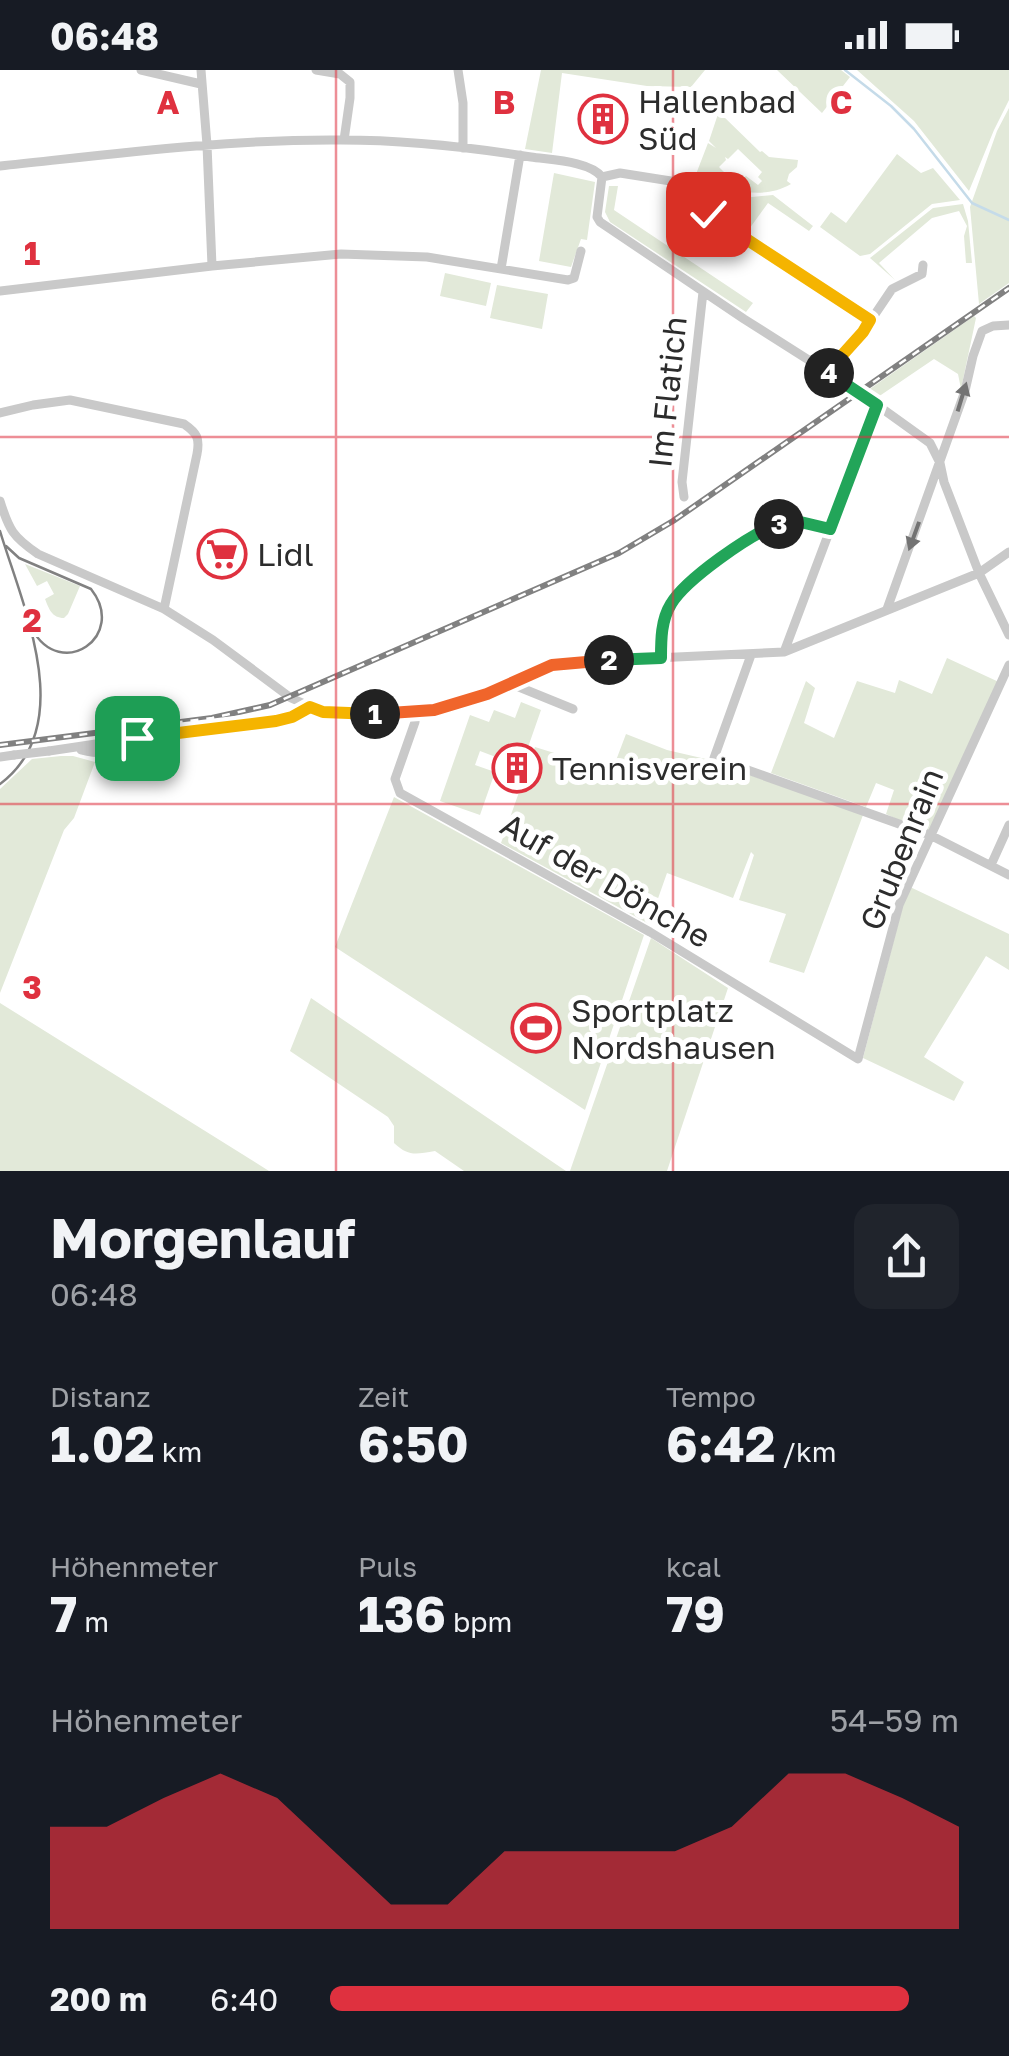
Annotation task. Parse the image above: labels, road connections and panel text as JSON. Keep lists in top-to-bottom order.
{
  "streets": {
    "street": ["Im Flatich", "Grubenrain", "Auf der Dönche"]
  },
  "crossings": [
    ["Grubenrain", "Auf der Dönche"]
  ],
  "places": {
    "building": ["Hallenbad Süd", "Tennisverein"],
    "supermarket": ["Lidl"],
    "sports": ["Sportplatz Nordshausen"]
  },
  "page": {
    "status": "06:48",
    "pins": [
      "4",
      "3",
      "2",
      "1"
    ],
    "heading": ["Morgenlauf", "06:48"],
    "stats": [
      ["Distanz", "1.02 km"],
      ["Zeit", "6:50"],
      ["Tempo", "6:42 /km"],
      ["Höhenmeter", "7 m"],
      ["Puls", "136 bpm"],
      ["kcal", "79"]
    ],
    "chart": ["Höhenmeter", "54–59 m"],
    "list": [
      {
        "name": "200 m",
        "note": "6:40"
      }
    ]
  },
  "grid": {
    "columns": ["A", "B", "C"],
    "rows": ["1", "2", "3"]
  }
}
